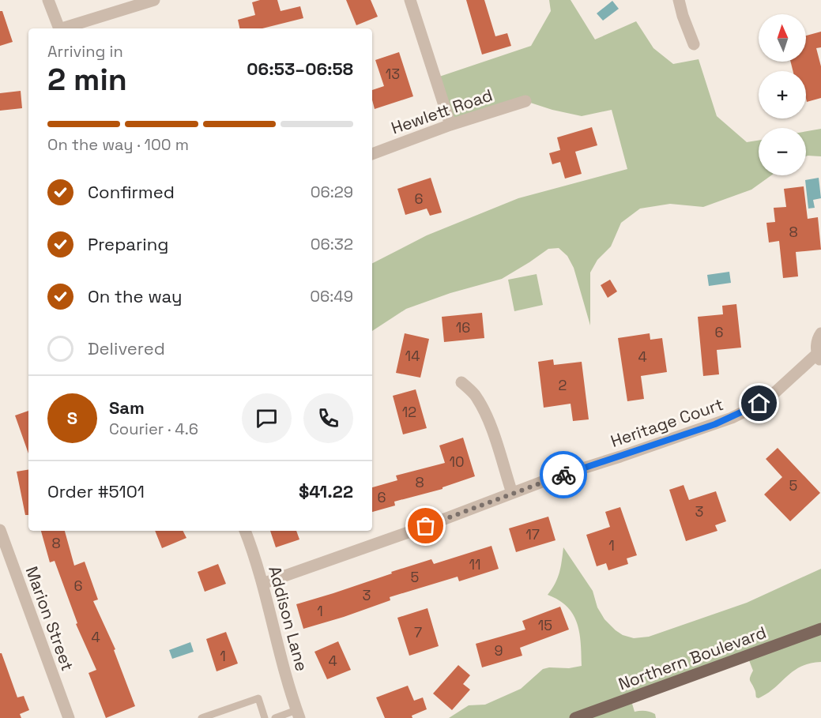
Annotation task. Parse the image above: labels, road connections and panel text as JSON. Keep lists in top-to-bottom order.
{
  "streets": {
    "main road": ["Northern Boulevard"],
    "street": [
      "Hewlett Road",
      "Heritage Court",
      "Marion Street",
      "Addison Lane"
    ]
  },
  "crossings": [
    ["Heritage Court", "Addison Lane"]
  ],
  "house_numbers": [
    "13",
    "6",
    "8",
    "16",
    "6",
    "14",
    "4",
    "2",
    "12",
    "10",
    "8",
    "5",
    "6",
    "3",
    "17",
    "8",
    "1",
    "11",
    "5",
    "6",
    "3",
    "1",
    "15",
    "7",
    "4",
    "9",
    "1",
    "4"
  ],
  "north": "top",
  "page": {
    "map_buttons": ["+", "−"],
    "heading": ["2 min", "Arriving in", "06:53–06:58"],
    "panel": [
      "Sam",
      "Courier · 4.6",
      "Order #5101",
      "$41.22"
    ],
    "bar": "On the way · 100 m",
    "list": [
      ["Confirmed", "06:29"],
      ["Preparing", "06:32"],
      ["On the way", "06:49"],
      "Delivered"
    ],
    "round": "S"
  }
}
